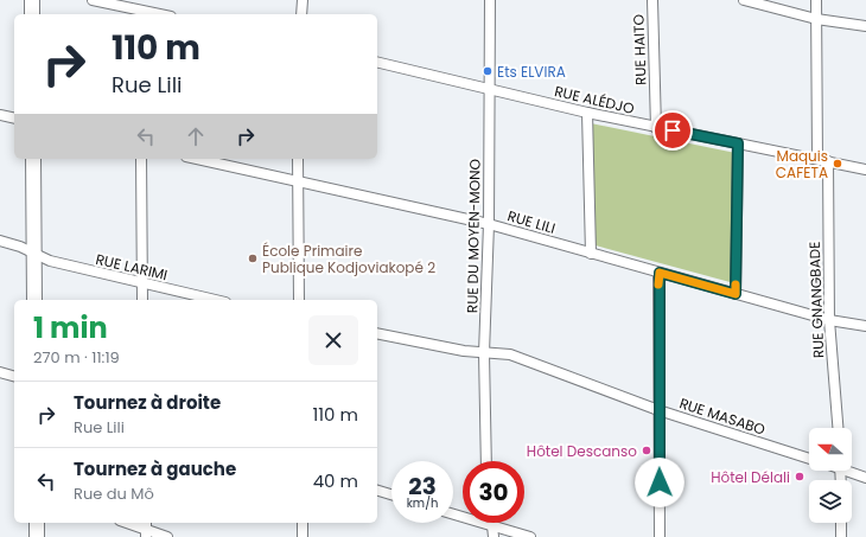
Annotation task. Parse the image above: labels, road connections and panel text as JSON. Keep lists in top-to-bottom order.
{
  "streets": {
    "street": [
      "RUE HAITO",
      "RUE ALÉDJO",
      "RUE LILI",
      "RUE DU MOYEN-MONO",
      "RUE LARIMI",
      "RUE GNANGBADE",
      "RUE MASABO"
    ]
  },
  "crossings": [
    ["RUE HAITO", "RUE ALÉDJO"],
    ["RUE ALÉDJO", "RUE DU MOYEN-MONO"],
    ["RUE ALÉDJO", "RUE GNANGBADE"],
    ["RUE LILI", "RUE DU MOYEN-MONO"],
    ["RUE LILI", "RUE GNANGBADE"],
    ["RUE DU MOYEN-MONO", "RUE MASABO"]
  ],
  "places": [
    "Ets ELVIRA",
    "Maquis CAFETA",
    "École Primaire Publique Kodjoviakopé 2",
    "Hôtel Descanso",
    "Hôtel Délali"
  ],
  "north": "left",
  "page": {
    "turn": ["110 m", "Rue Lili"],
    "heading": ["1 min", "270 m · 11:19"],
    "list": [
      {
        "name": "Tournez à droite",
        "note": "Rue Lili",
        "value": "110 m"
      },
      {
        "name": "Tournez à gauche",
        "note": "Rue du Mô",
        "value": "40 m"
      }
    ],
    "speed": "23 km/h",
    "limit": "30"
  }
}
